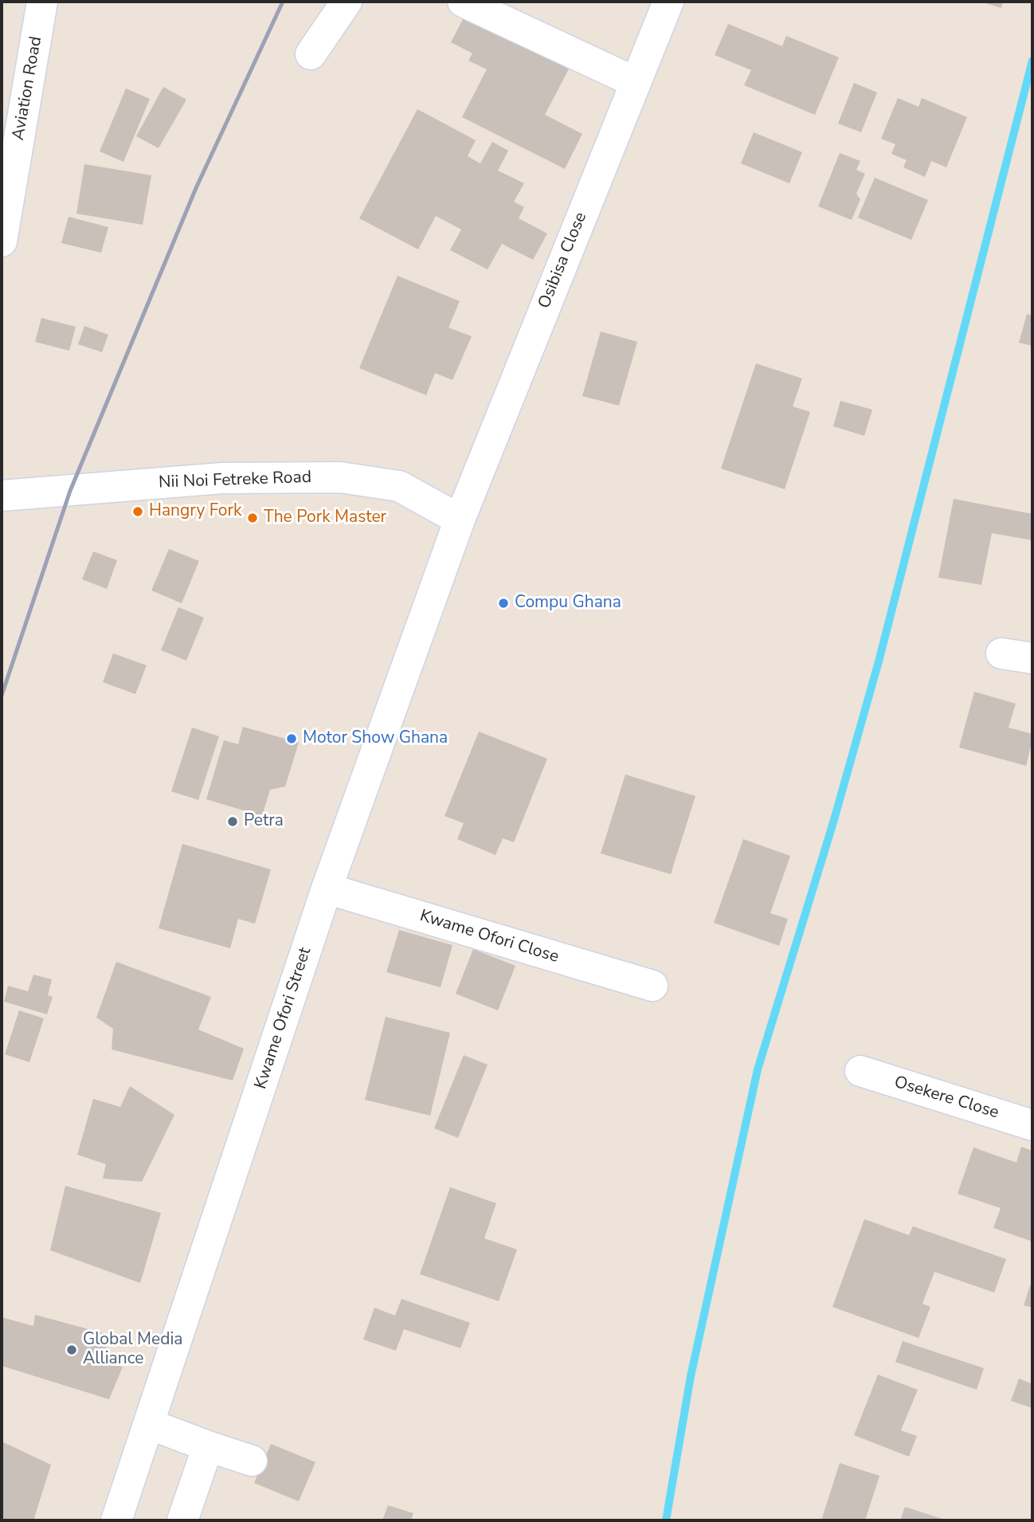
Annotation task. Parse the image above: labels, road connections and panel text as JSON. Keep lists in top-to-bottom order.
{
  "streets": {
    "street": [
      "Aviation Road",
      "Osibisa Close",
      "Nii Noi Fetreke Road",
      "Kwame Ofori Close",
      "Kwame Ofori Street",
      "Osekere Close"
    ]
  },
  "crossings": [
    ["Osibisa Close", "Nii Noi Fetreke Road"],
    ["Osibisa Close", "Kwame Ofori Street"],
    ["Nii Noi Fetreke Road", "Kwame Ofori Street"],
    ["Kwame Ofori Close", "Kwame Ofori Street"]
  ],
  "places": [
    "Hangry Fork",
    "The Pork Master",
    "Compu Ghana",
    "Motor Show Ghana",
    "Petra",
    "Global Media Alliance"
  ]
}
